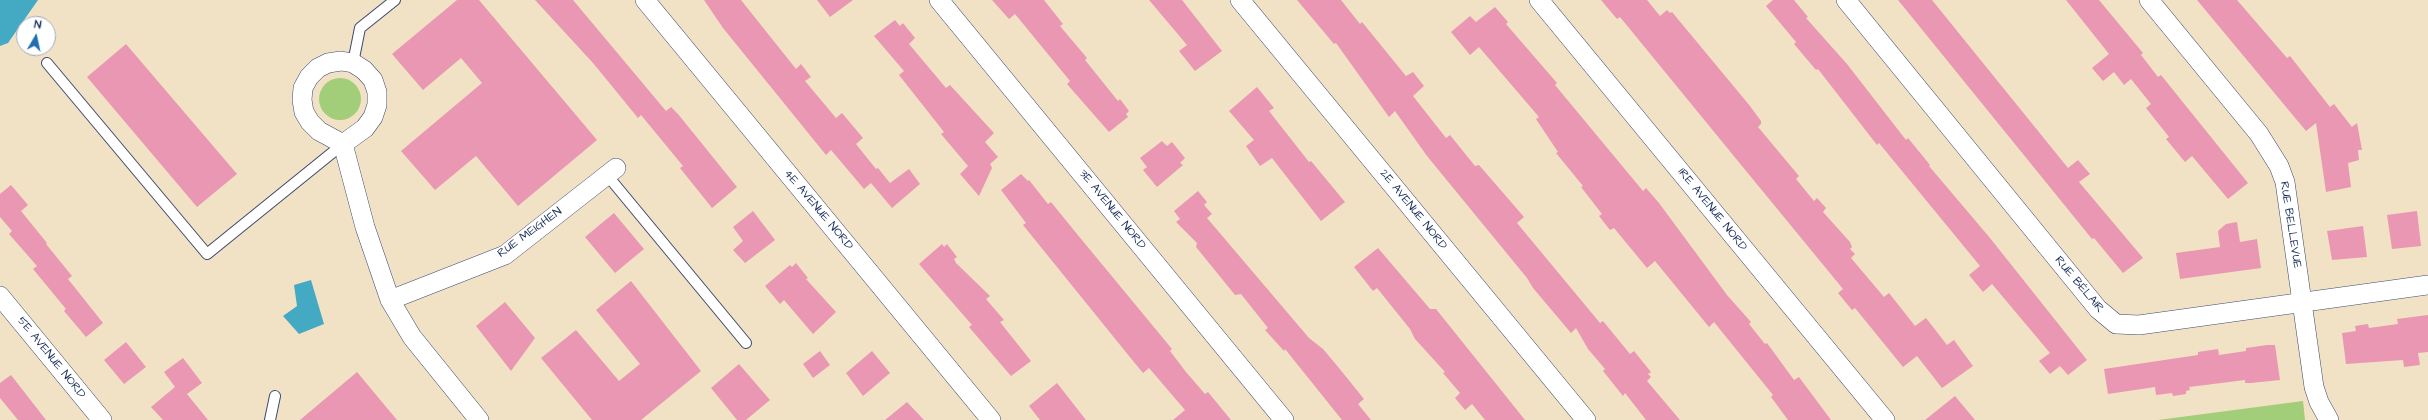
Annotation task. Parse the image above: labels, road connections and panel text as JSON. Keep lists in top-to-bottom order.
{
  "streets": {
    "street": [
      "4E AVENUE NORD",
      "3E AVENUE NORD",
      "2E AVENUE NORD",
      "1RE AVENUE NORD",
      "RUE BELLEVUE",
      "RUE MEIGHEN",
      "RUE BÉLAIR",
      "5E AVENUE NORD"
    ]
  },
  "crossings": [
    ["RUE BELLEVUE", "RUE BÉLAIR"]
  ],
  "north": "top"
}
